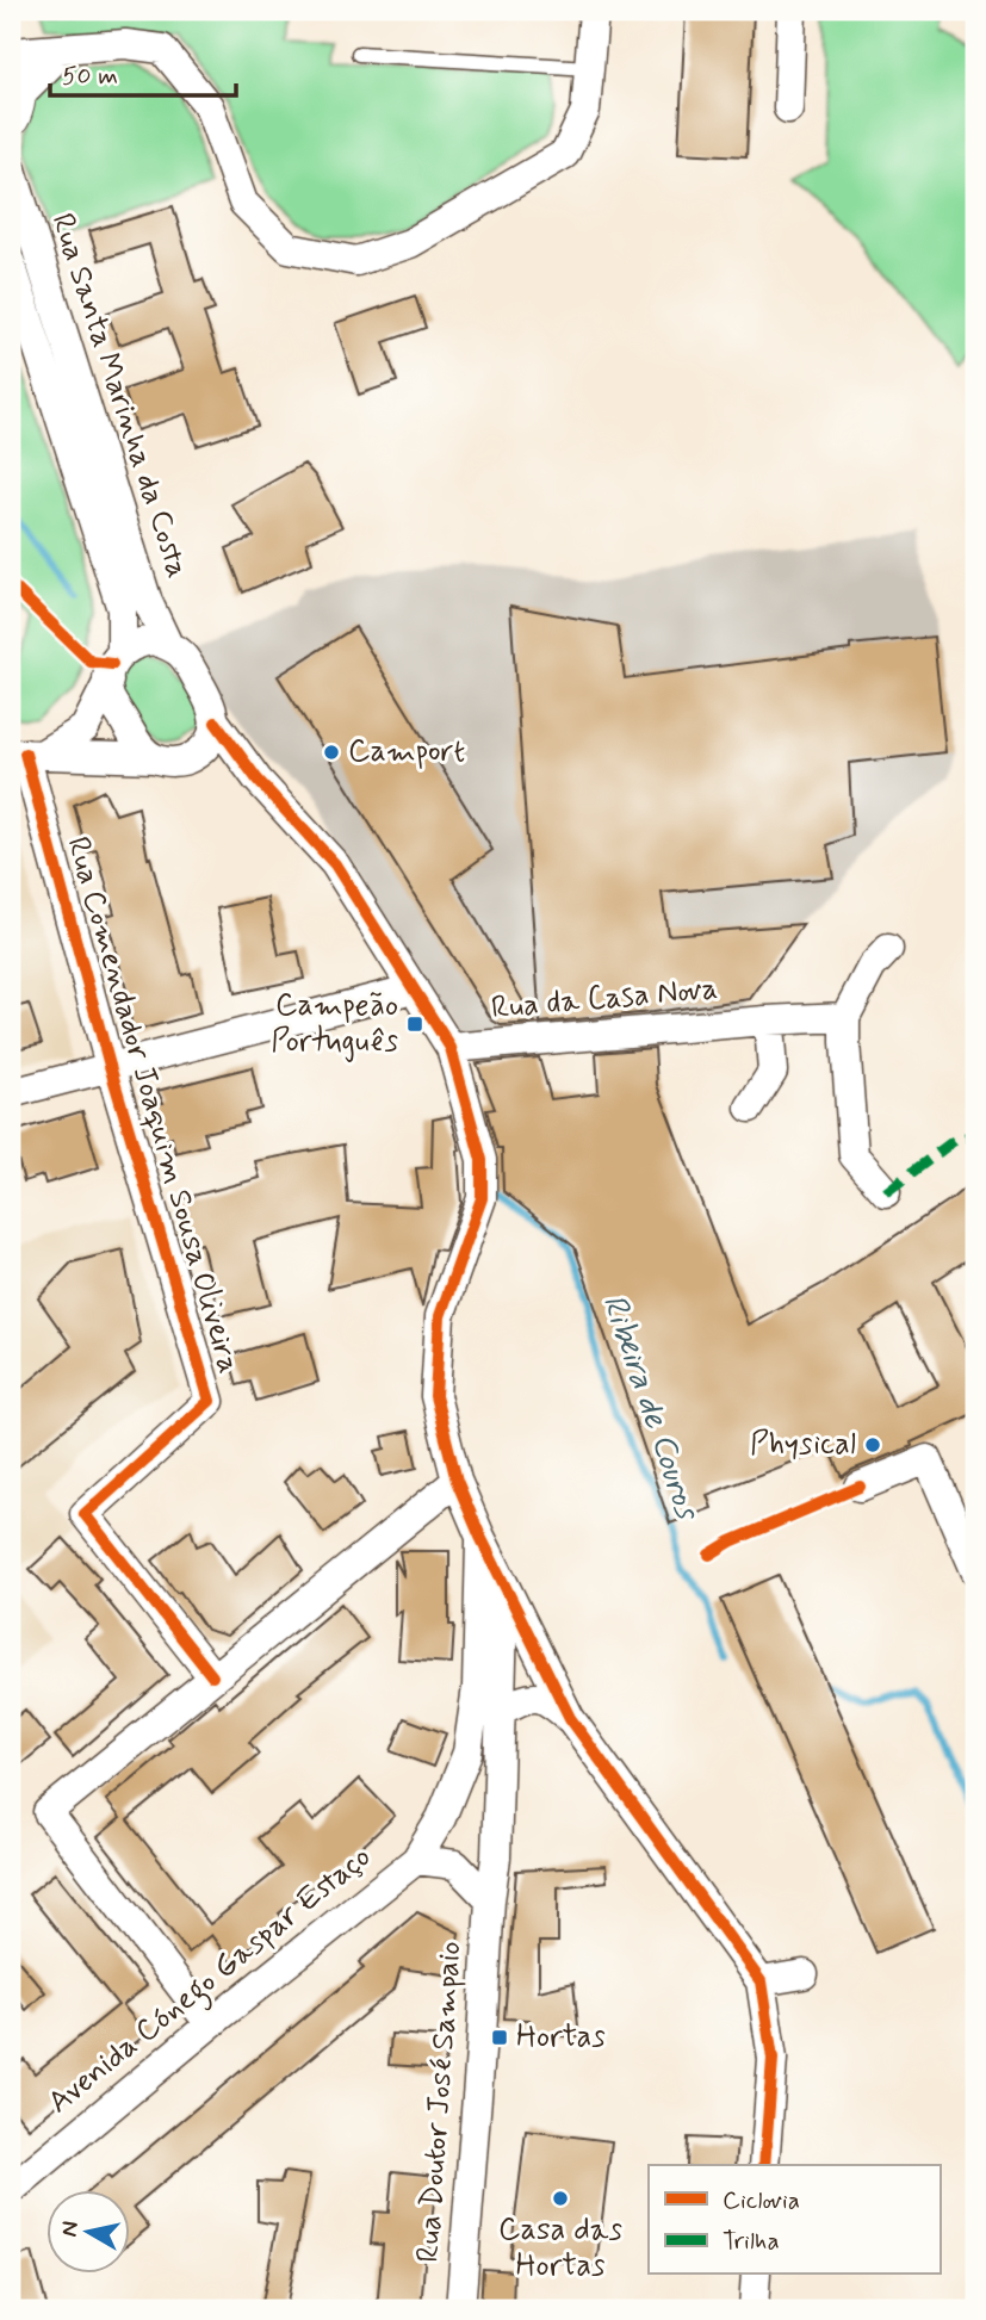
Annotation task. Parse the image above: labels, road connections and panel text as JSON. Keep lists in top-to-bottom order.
{
  "streets": {
    "street": [
      "Rua Santa Marinha da Costa",
      "Rua da Casa Nova",
      "Rua Comendador Joaquim Sousa Oliveira",
      "Avenida Cónego Gaspar Estaço",
      "Rua Doutor José Sampaio"
    ]
  },
  "crossings": [
    ["Rua Santa Marinha da Costa", "Rua Doutor José Sampaio"],
    ["Rua da Casa Nova", "Rua Doutor José Sampaio"],
    ["Avenida Cónego Gaspar Estaço", "Rua Doutor José Sampaio"]
  ],
  "water": ["Ribeira de Couros"],
  "places": {
    "other": ["Camport", "Physical", "Casa das Hortas"],
    "transit": ["Campeão Português", "Hortas"]
  },
  "legend": ["Ciclovia", "Trilha"],
  "scale_bar": "50 m",
  "north": "left"
}
